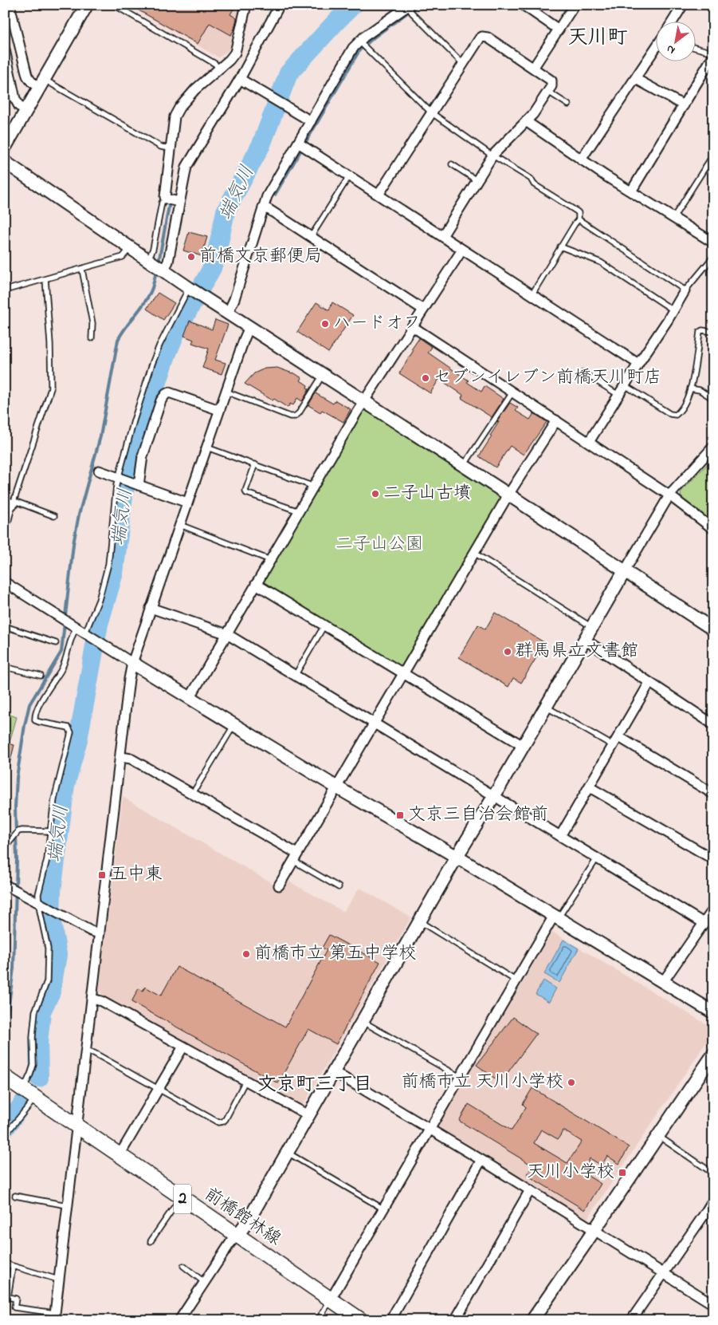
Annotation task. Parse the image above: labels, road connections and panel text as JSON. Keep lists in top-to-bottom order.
{
  "streets": {
    "main road": ["2", "前橋館林線"]
  },
  "districts": ["天川町", "文京町三丁目"],
  "water": ["端気川"],
  "parks": ["二子山公園"],
  "places": {
    "other": [
      "前橋文京郵便局",
      "ハードオフ",
      "セブンイレブン前橋天川町店",
      "二子山古墳",
      "群馬県立文書館",
      "前橋市立 第五中学校",
      "前橋市立 天川小学校"
    ],
    "transit": ["文京三自治会館前", "五中東", "天川小学校"]
  },
  "north": "bottom left"
}
